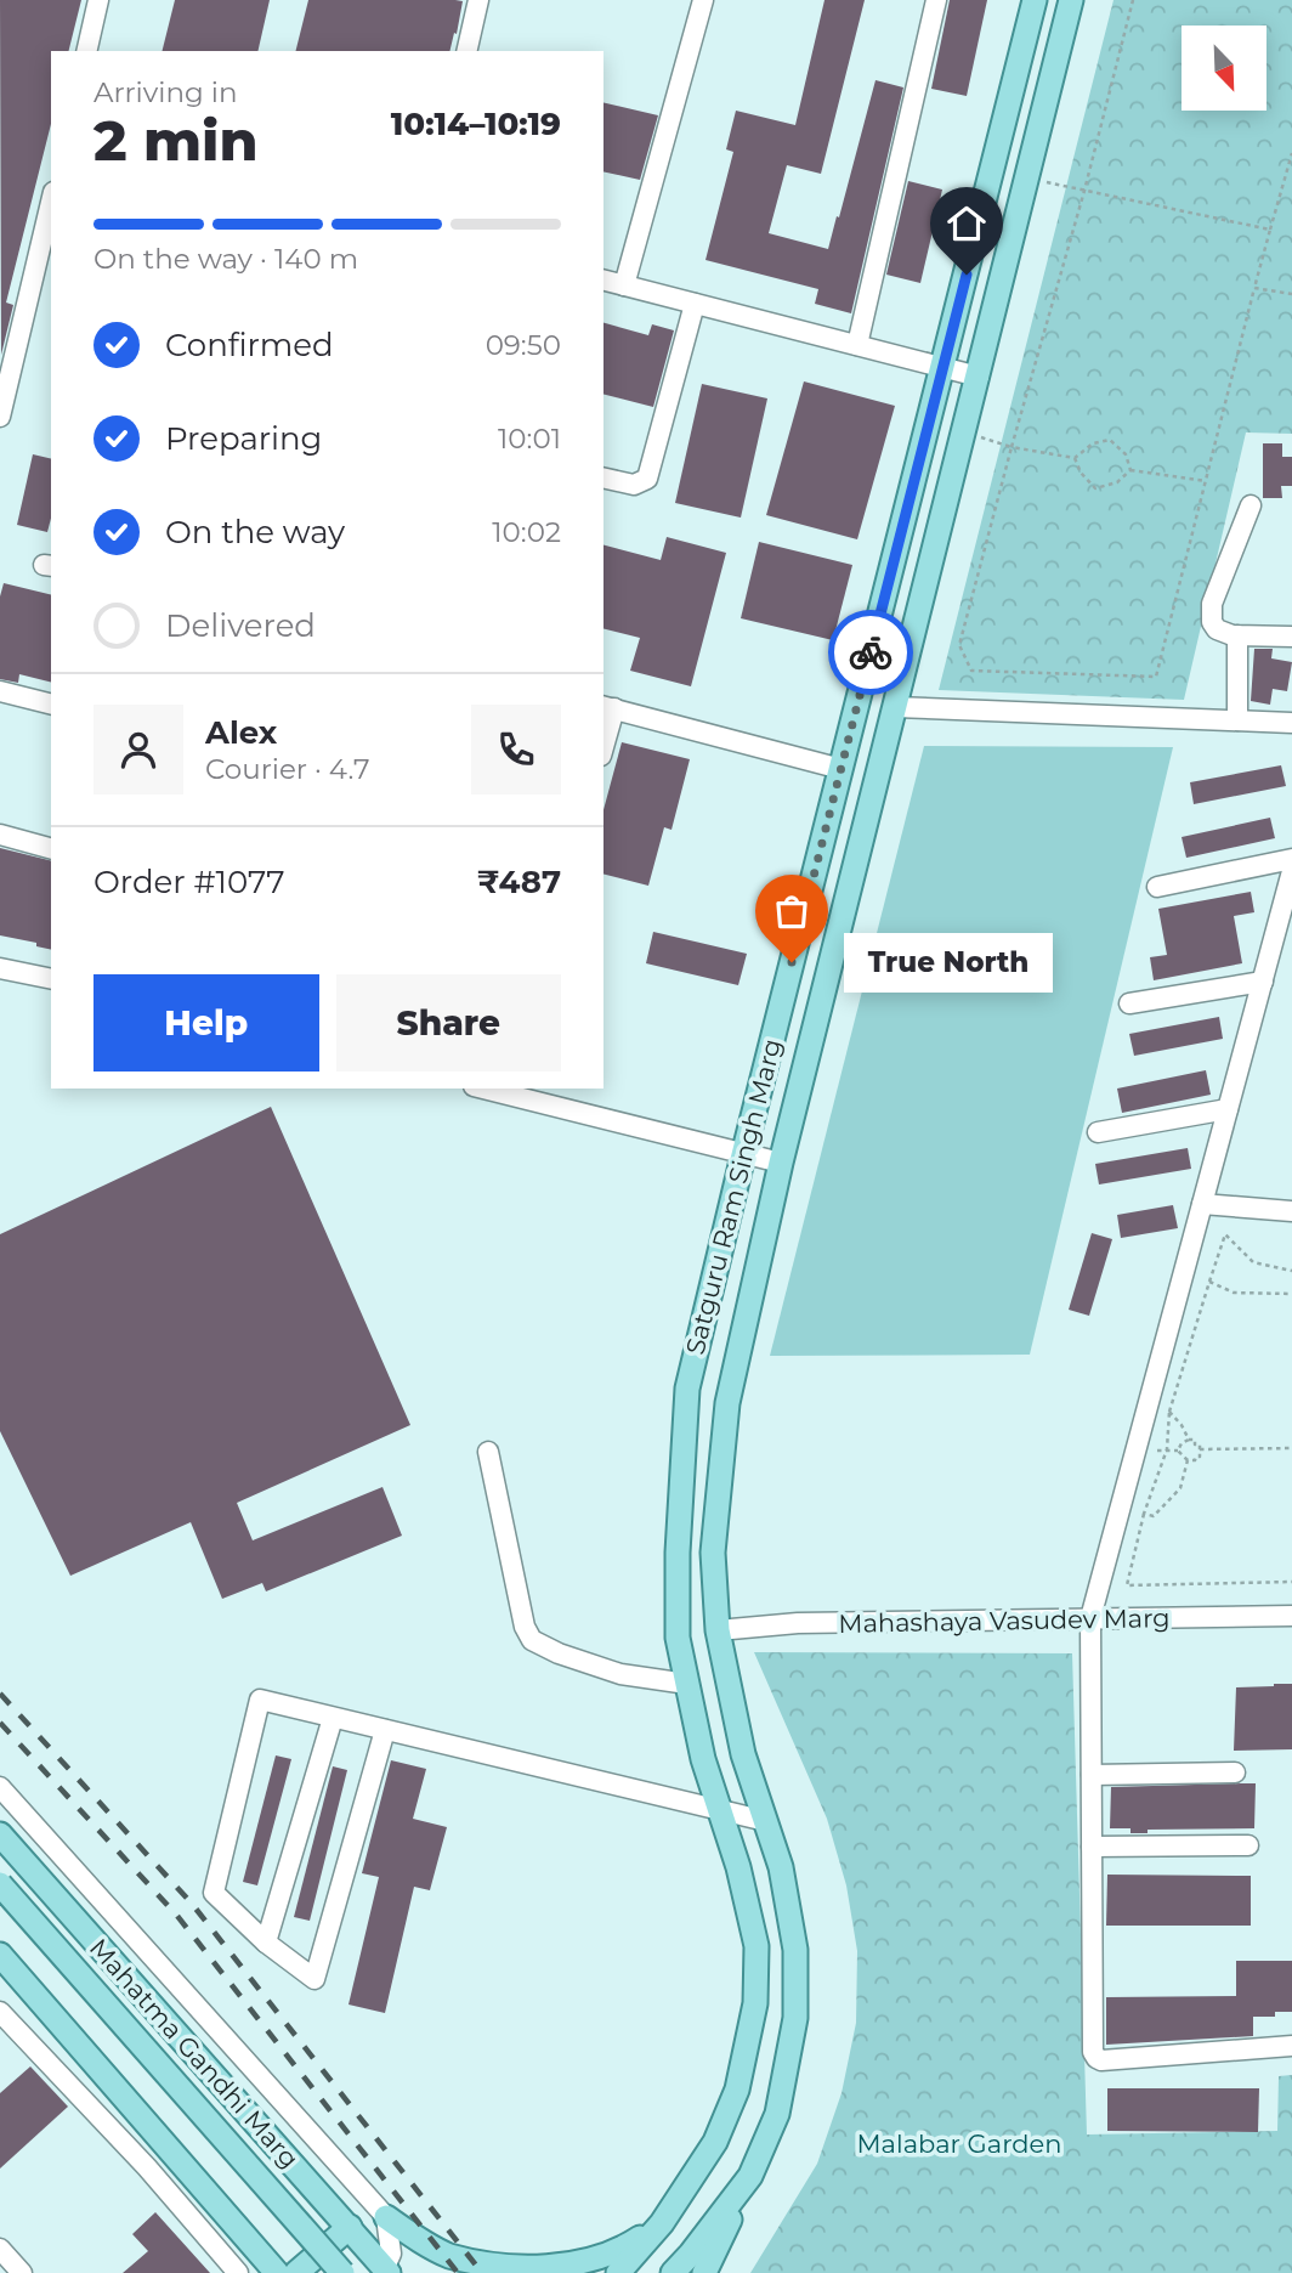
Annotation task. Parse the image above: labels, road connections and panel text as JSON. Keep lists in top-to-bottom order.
{
  "streets": {
    "main road": ["Satguru Ram Singh Marg", "Mahatma Gandhi Marg"],
    "street": ["Mahashaya Vasudev Marg"]
  },
  "crossings": [
    ["Satguru Ram Singh Marg", "Mahashaya Vasudev Marg"]
  ],
  "parks": ["Malabar Garden"],
  "places": ["True North"],
  "north": "bottom right",
  "page": {
    "heading": ["2 min", "Arriving in", "10:14–10:19"],
    "panel": [
      "Alex",
      "Courier · 4.7",
      "Order #1077",
      "₹487"
    ],
    "bar": "On the way · 140 m",
    "list": [
      ["Confirmed", "09:50"],
      ["Preparing", "10:01"],
      ["On the way", "10:02"],
      "Delivered"
    ],
    "bubble": "True North",
    "buttons": ["Help", "Share"]
  }
}
